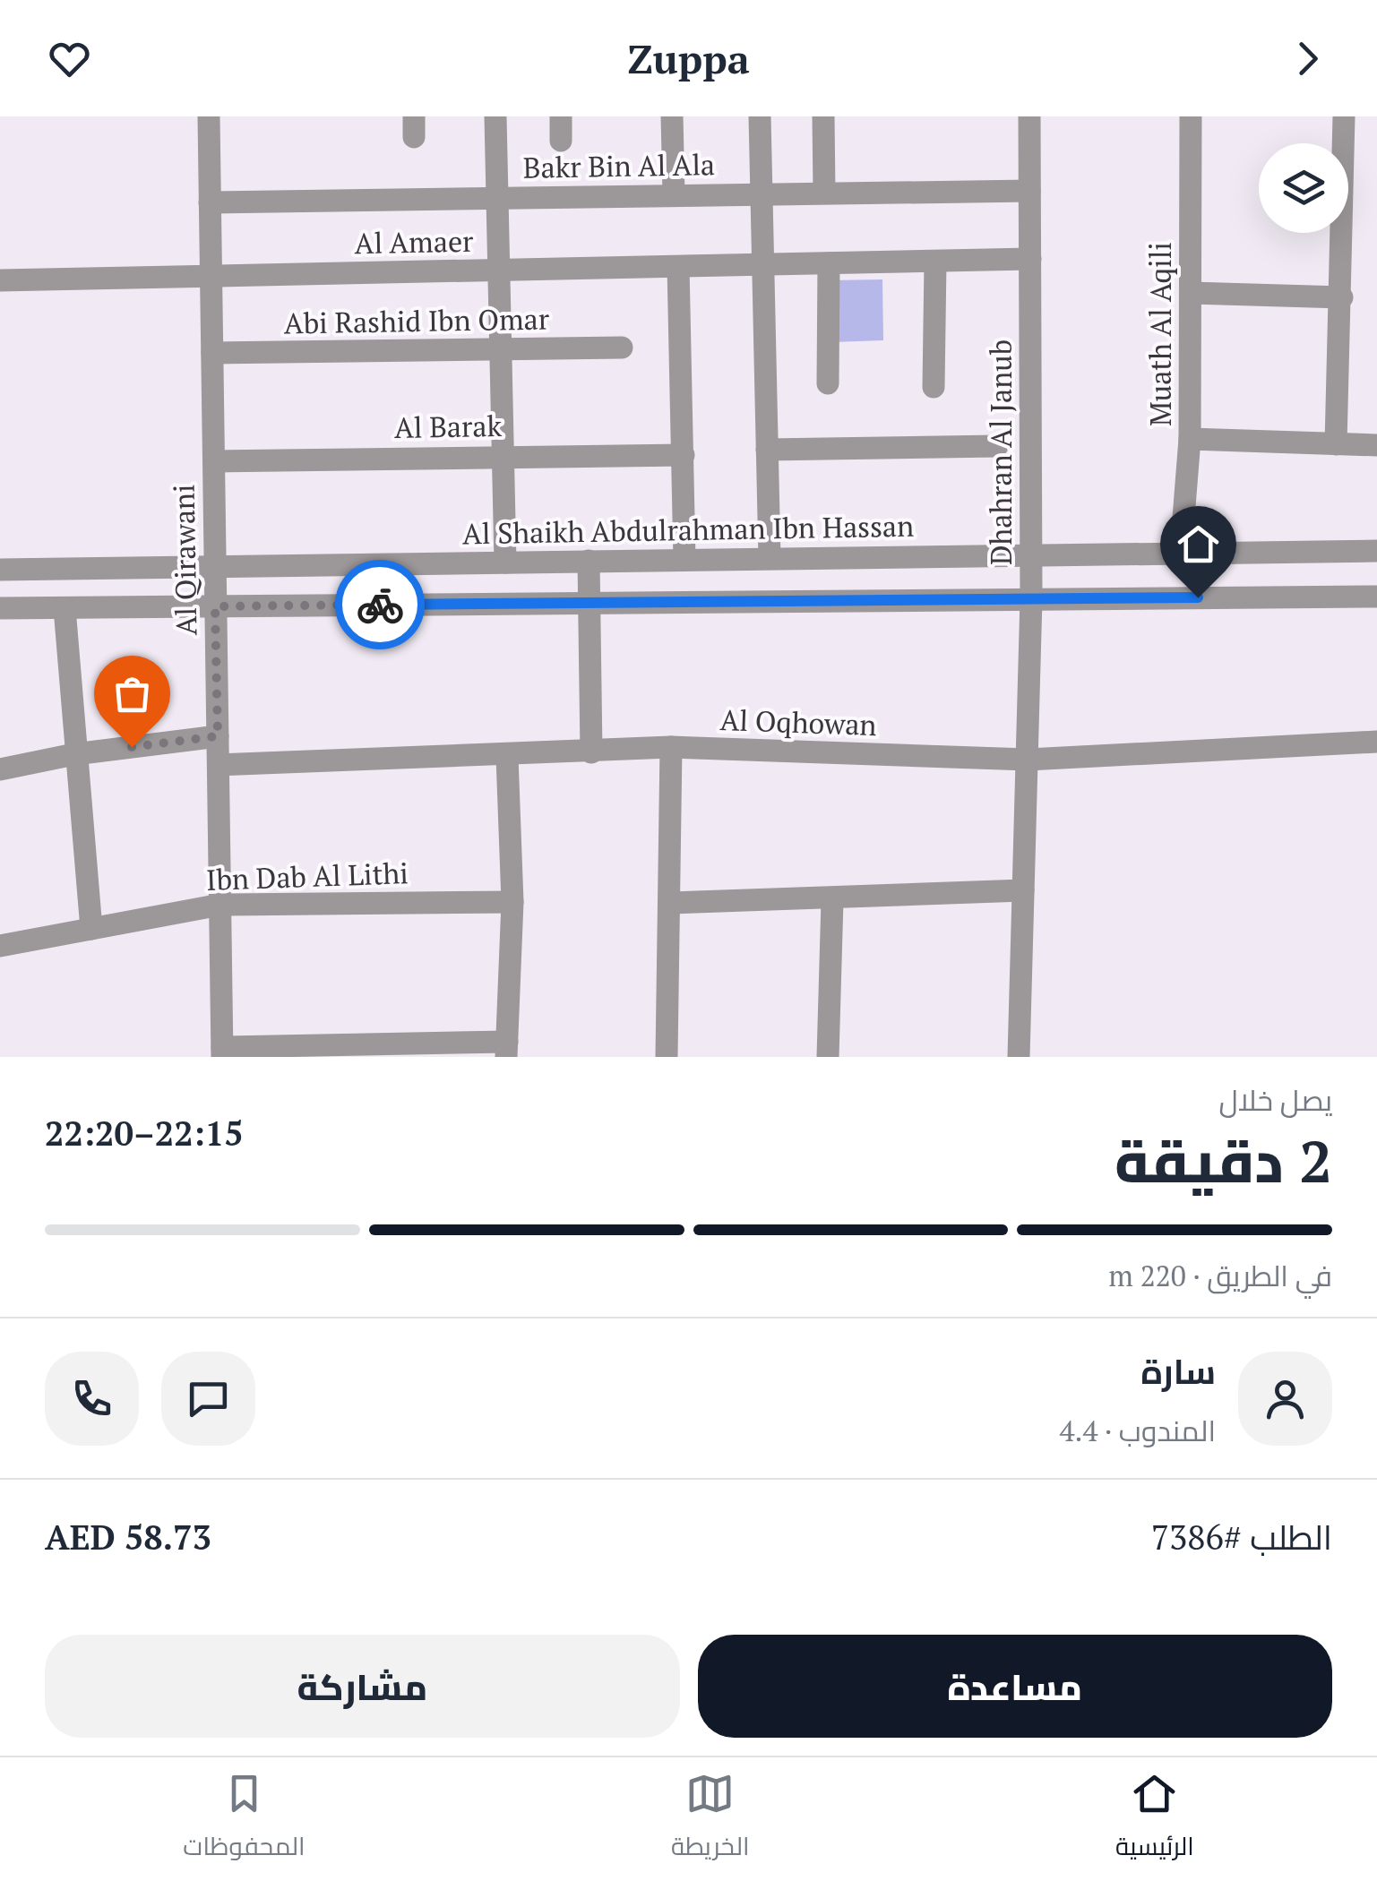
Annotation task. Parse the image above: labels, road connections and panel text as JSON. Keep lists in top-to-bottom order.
{
  "streets": {
    "street": [
      "Bakr Bin Al Ala",
      "Al Amaer",
      "Abi Rashid Ibn Omar",
      "Muath Al Aqili",
      "Al Barak",
      "Dhahran Al Janub",
      "Al Shaikh Abdulrahman Ibn Hassan",
      "Al Qirawani",
      "Al Oqhowan",
      "Ibn Dab Al Lithi"
    ]
  },
  "crossings": [
    ["Bakr Bin Al Ala", "Dhahran Al Janub"],
    ["Bakr Bin Al Ala", "Al Qirawani"],
    ["Al Amaer", "Dhahran Al Janub"],
    ["Al Amaer", "Al Qirawani"],
    ["Abi Rashid Ibn Omar", "Al Qirawani"],
    ["Muath Al Aqili", "Al Shaikh Abdulrahman Ibn Hassan"],
    ["Al Barak", "Al Qirawani"],
    ["Dhahran Al Janub", "Al Shaikh Abdulrahman Ibn Hassan"],
    ["Dhahran Al Janub", "Al Oqhowan"],
    ["Al Shaikh Abdulrahman Ibn Hassan", "Al Qirawani"],
    ["Al Qirawani", "Al Oqhowan"],
    ["Al Qirawani", "Ibn Dab Al Lithi"]
  ],
  "page": {
    "header": "Zuppa",
    "heading": ["2 دقيقة", "يصل خلال", "22:15–22:20"],
    "panel": [
      "سارة",
      "المندوب · 4.4",
      "الطلب #7386",
      "AED 58.73"
    ],
    "bar": "في الطريق · 220 m",
    "buttons": ["مساعدة", "مشاركة"],
    "tabs": ["الرئيسية", "الخريطة", "المحفوظات"]
  }
}
